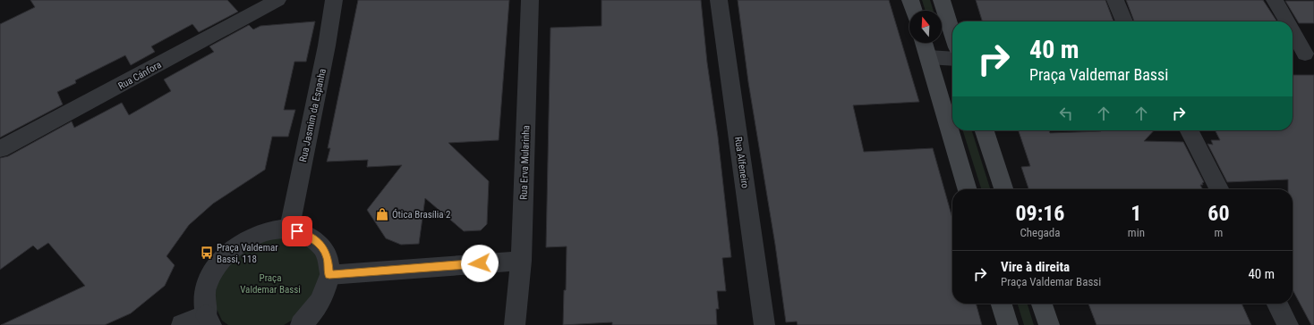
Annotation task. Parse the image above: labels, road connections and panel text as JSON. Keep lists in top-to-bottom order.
{
  "streets": {
    "street": [
      "Rua Cánfora",
      "Rua Jasmim da Espanha",
      "Rua Erva Mularinha",
      "Rua Alfeneiro"
    ]
  },
  "parks": ["Praça Valdemar Bassi"],
  "places": {
    "shop": ["Ótica Brasília 2"],
    "bus stop": ["Praça Valdemar Bassi, 118"]
  },
  "north": "top",
  "page": {
    "turn": ["40 m", "Praça Valdemar Bassi"],
    "eta": [
      "09:16",
      "Chegada",
      "1",
      "min",
      "60",
      "m"
    ],
    "list": [
      {
        "name": "Vire à direita",
        "note": "Praça Valdemar Bassi",
        "value": "40 m"
      }
    ]
  }
}
